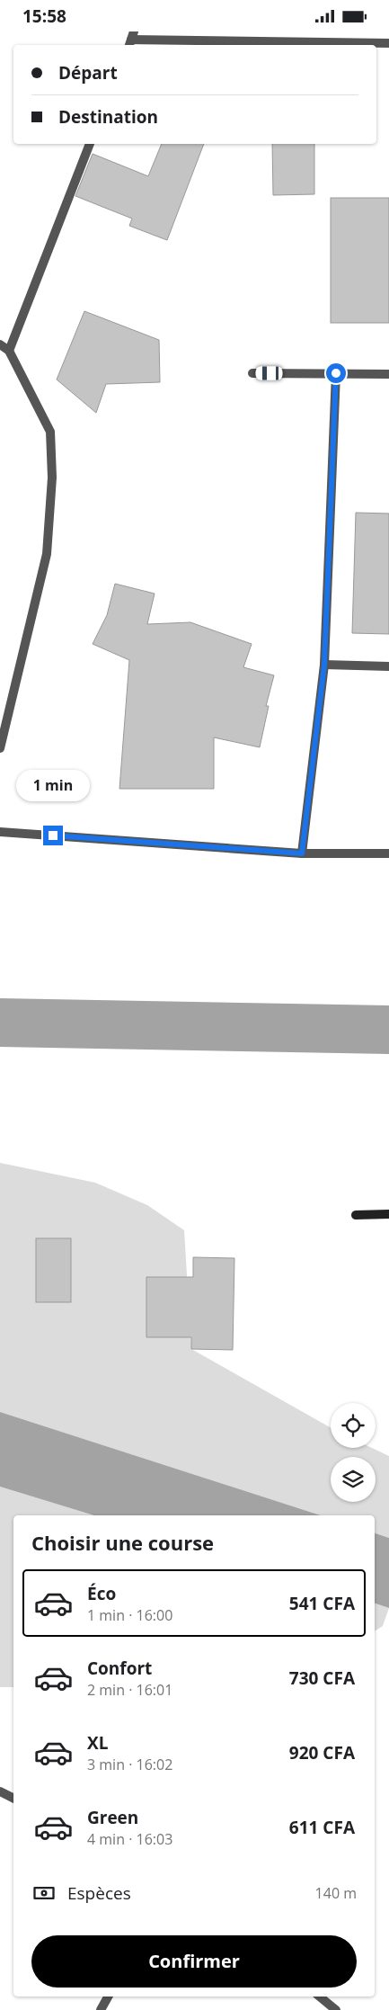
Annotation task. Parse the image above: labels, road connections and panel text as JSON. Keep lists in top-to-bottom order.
{
  "page": {
    "status": "15:58",
    "banner": ["Départ", "Destination"],
    "bubble": "1 min",
    "heading": "Choisir une course",
    "list": [
      {
        "name": "Éco",
        "note": "1 min · 16:00",
        "value": "541 CFA"
      },
      {
        "name": "Confort",
        "note": "2 min · 16:01",
        "value": "730 CFA"
      },
      {
        "name": "XL",
        "note": "3 min · 16:02",
        "value": "920 CFA"
      },
      {
        "name": "Green",
        "note": "4 min · 16:03",
        "value": "611 CFA"
      }
    ],
    "pay": ["Espèces", "140 m"],
    "buttons": "Confirmer"
  }
}
